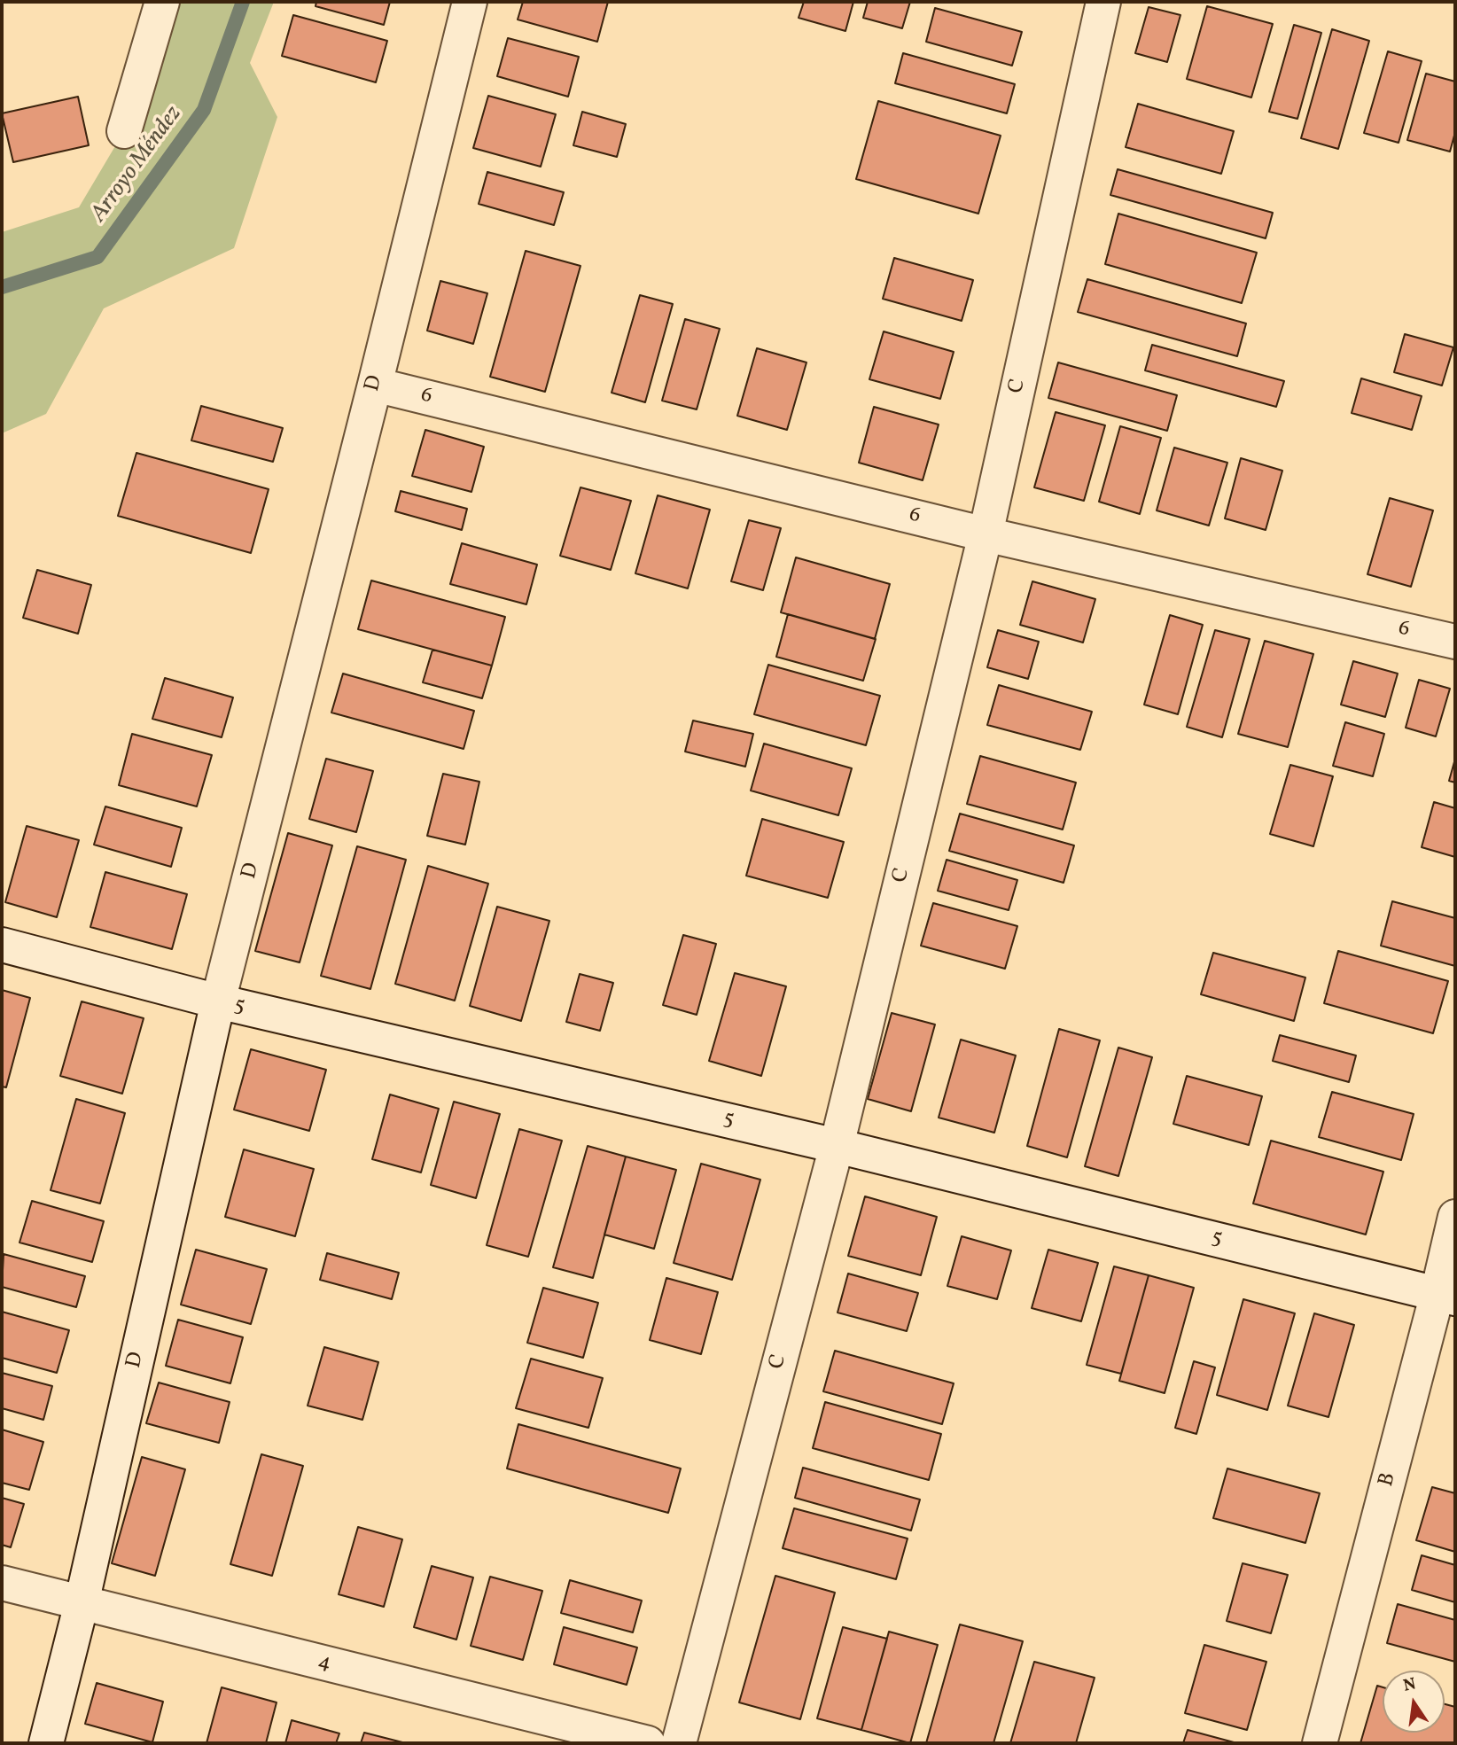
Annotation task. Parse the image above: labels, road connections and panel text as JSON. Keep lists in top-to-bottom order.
{
  "streets": {
    "street": [
      "D",
      "C",
      "6",
      "5",
      "B",
      "4"
    ]
  },
  "crossings": [
    ["D", "6"],
    ["D", "5"],
    ["D", "4"],
    ["C", "6"],
    ["C", "5"],
    ["5", "B"]
  ],
  "water": ["Arroyo Méndez"],
  "north": "top"
}
